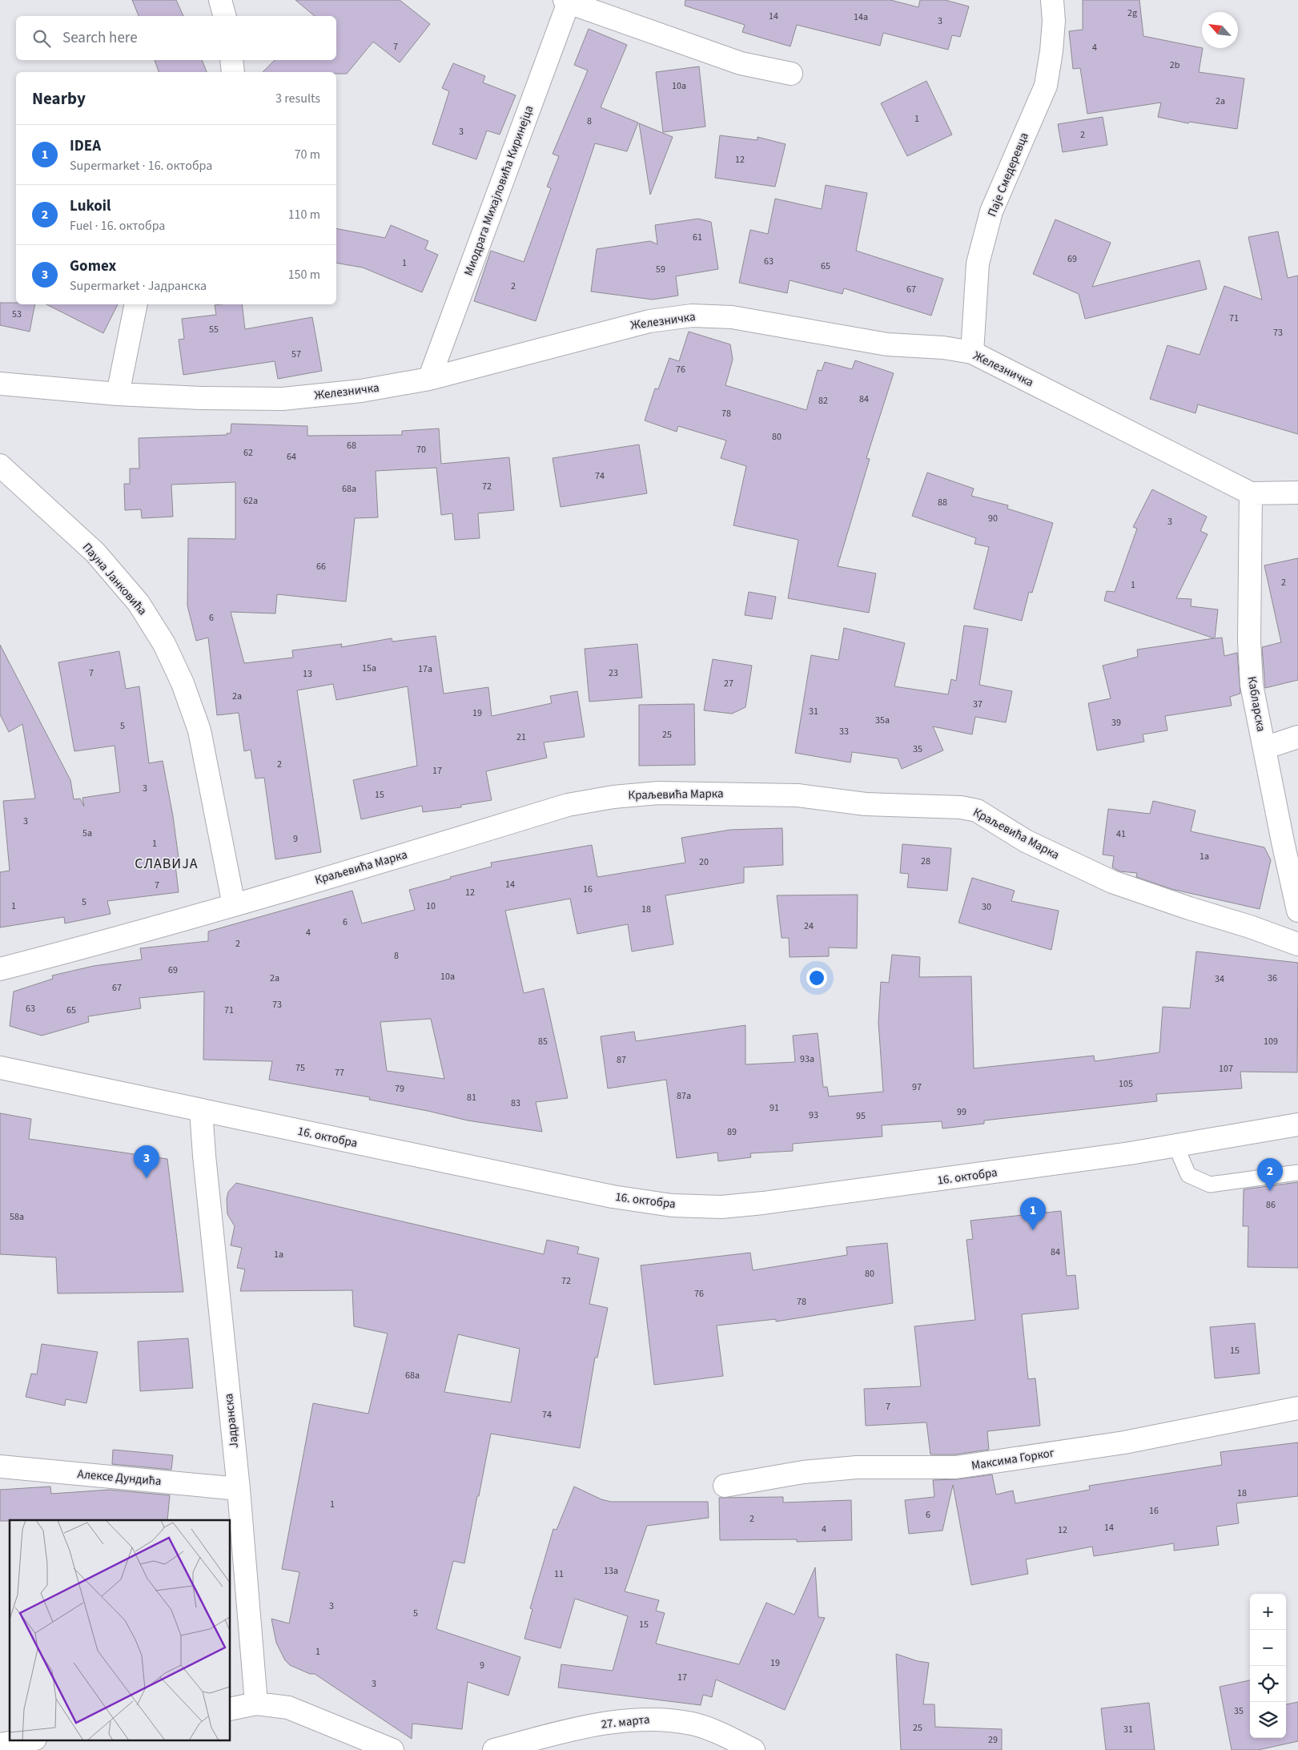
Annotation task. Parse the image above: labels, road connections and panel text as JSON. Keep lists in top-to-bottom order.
{
  "streets": {
    "street": [
      "Паје Смедеревца",
      "Миодрага Михајловића Киринејца",
      "Железничка",
      "Пауна Јанковића",
      "Кабларска",
      "Краљевића Марка",
      "16. октобра",
      "Јадранска",
      "Максима Горког",
      "Алексе Дундића",
      "27. марта"
    ]
  },
  "crossings": [
    ["Паје Смедеревца", "Железничка"],
    ["Миодрага Михајловића Киринејца", "Железничка"],
    ["Железничка", "Кабларска"],
    ["Пауна Јанковића", "Краљевића Марка"],
    ["16. октобра", "Јадранска"],
    ["Јадранска", "Алексе Дундића"]
  ],
  "districts": ["СЛАВИЈА"],
  "house_numbers": [
    "2g",
    "14",
    "14a",
    "3",
    "7",
    "4",
    "2b",
    "10a",
    "2a",
    "1",
    "8",
    "3",
    "2",
    "12",
    "61",
    "69",
    "63",
    "1",
    "65",
    "59",
    "2",
    "67",
    "53",
    "71",
    "55",
    "73",
    "57",
    "76",
    "84",
    "82",
    "78",
    "80",
    "68",
    "70",
    "62",
    "64",
    "74",
    "72",
    "68a",
    "62a",
    "88",
    "90",
    "3",
    "66",
    "2",
    "1",
    "6",
    "15a",
    "17a",
    "7",
    "23",
    "13",
    "27",
    "2a",
    "37",
    "31",
    "19",
    "35a",
    "39",
    "5",
    "33",
    "25",
    "21",
    "35",
    "2",
    "17",
    "3",
    "15",
    "3",
    "5a",
    "41",
    "9",
    "1",
    "1a",
    "28",
    "20",
    "14",
    "7",
    "16",
    "12",
    "5",
    "1",
    "10",
    "30",
    "18",
    "6",
    "24",
    "4",
    "2",
    "8",
    "69",
    "10a",
    "2a",
    "36",
    "34",
    "67",
    "73",
    "63",
    "65",
    "71",
    "85",
    "109",
    "93a",
    "87",
    "75",
    "107",
    "77",
    "105",
    "97",
    "79",
    "87a",
    "81",
    "83",
    "91",
    "99",
    "93",
    "95",
    "89",
    "86",
    "58a",
    "84",
    "1a",
    "80",
    "72",
    "76",
    "78",
    "15",
    "68a",
    "7",
    "74",
    "18",
    "1",
    "16",
    "6",
    "2",
    "14",
    "4",
    "12",
    "13a",
    "11",
    "3",
    "5",
    "15",
    "1",
    "19",
    "9",
    "17",
    "3",
    "35",
    "25",
    "31",
    "29"
  ],
  "north": "top left",
  "page": {
    "search": "Search here",
    "heading": ["Nearby", "3 results"],
    "list": [
      {
        "mark": "1",
        "name": "IDEA",
        "note": "Supermarket · 16. октобра",
        "value": "70 m"
      },
      {
        "mark": "2",
        "name": "Lukoil",
        "note": "Fuel · 16. октобра",
        "value": "110 m"
      },
      {
        "mark": "3",
        "name": "Gomex",
        "note": "Supermarket · Јадранска",
        "value": "150 m"
      }
    ],
    "pins": ["3", "2", "1"],
    "map_buttons": ["+", "−"]
  }
}
